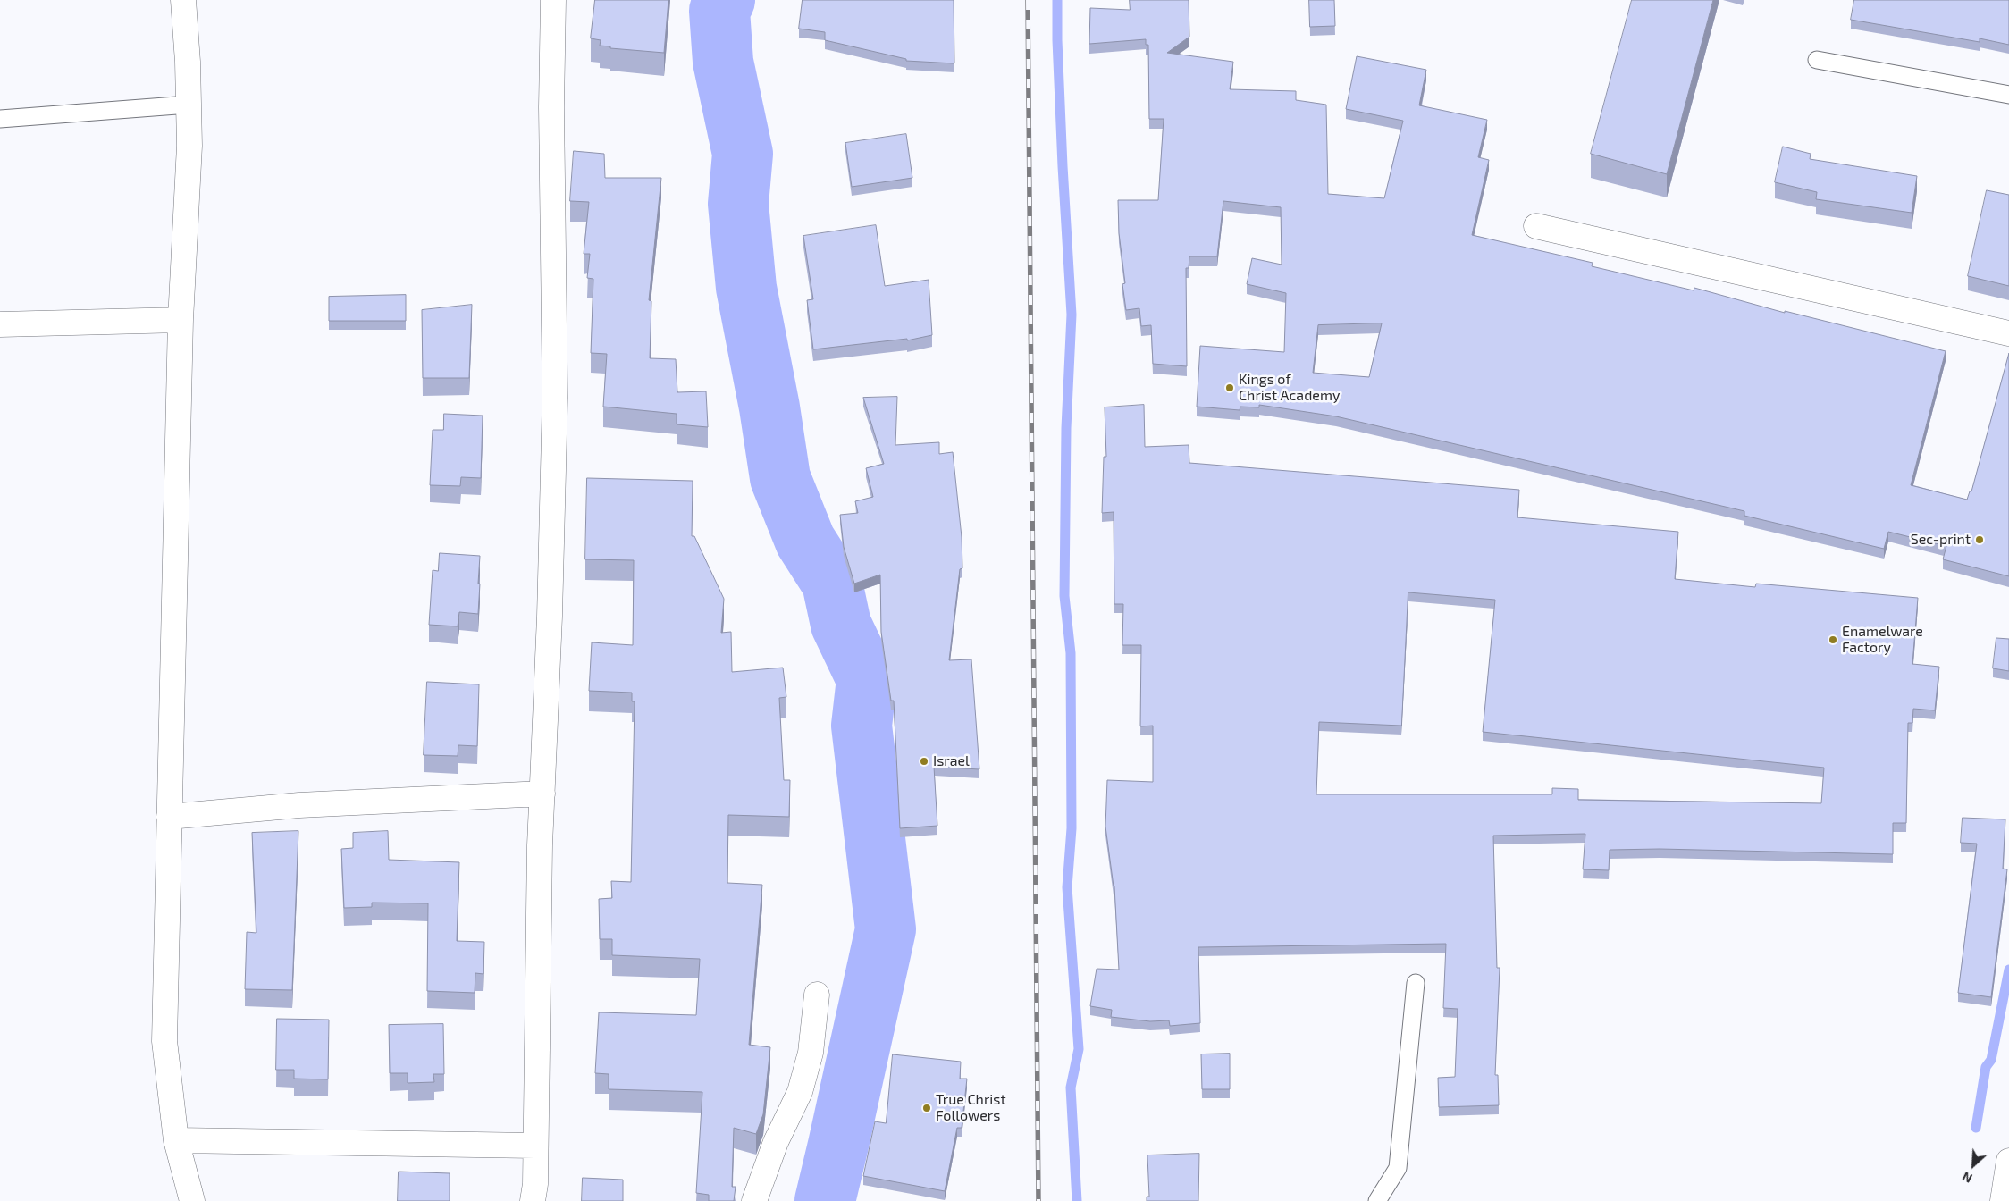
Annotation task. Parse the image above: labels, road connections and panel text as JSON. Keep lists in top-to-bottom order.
{
  "places": [
    "Kings of Christ Academy",
    "Sec-print",
    "Enamelware Factory",
    "Israel",
    "True Christ Followers"
  ],
  "north": "bottom left"
}
